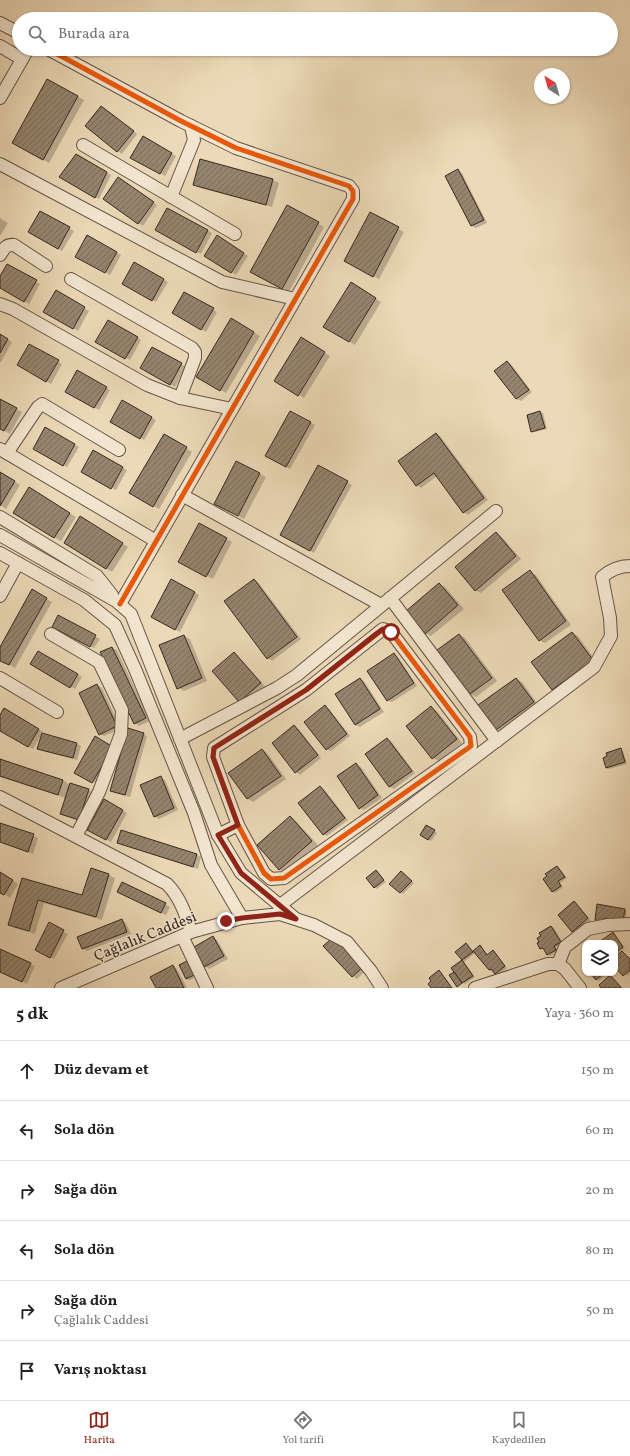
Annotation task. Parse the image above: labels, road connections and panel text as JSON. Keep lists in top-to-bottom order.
{
  "streets": {
    "street": ["Çağlalık Caddesi"]
  },
  "north": "top left",
  "page": {
    "search": "Burada ara",
    "heading": ["5 dk", "Yaya · 360 m"],
    "list": [
      ["Düz devam et", "150 m"],
      ["Sola dön", "60 m"],
      ["Sağa dön", "20 m"],
      ["Sola dön", "80 m"],
      ["Sağa dön", "Çağlalık Caddesi", "50 m"],
      "Varış noktası"
    ],
    "nav": ["Harita", "Yol tarifi", "Kaydedilen"]
  }
}
